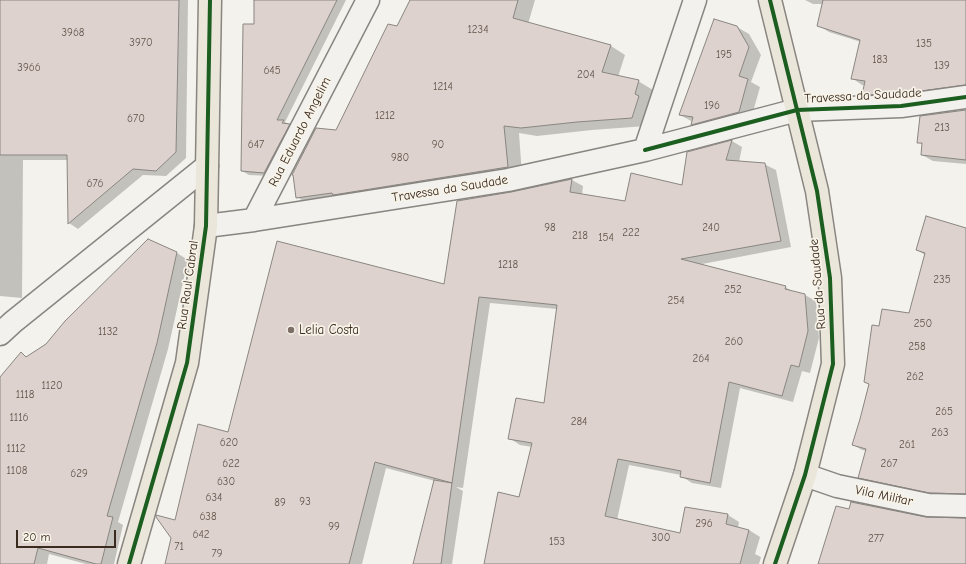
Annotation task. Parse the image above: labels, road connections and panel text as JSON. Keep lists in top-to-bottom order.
{
  "streets": {
    "main road": ["Rua da Saudade", "Rua Raul Cabral"],
    "street": ["Travessa da Saudade", "Rua Eduardo Angelim", "Vila Militar"]
  },
  "crossings": [
    ["Travessa da Saudade", "Rua Eduardo Angelim"],
    ["Travessa da Saudade", "Rua da Saudade"],
    ["Rua da Saudade", "Vila Militar"]
  ],
  "places": ["Lelia Costa"],
  "house_numbers": [
    "1234",
    "3968",
    "3970",
    "135",
    "195",
    "183",
    "139",
    "3966",
    "645",
    "204",
    "1214",
    "196",
    "1212",
    "670",
    "213",
    "647",
    "90",
    "980",
    "676",
    "98",
    "240",
    "222",
    "218",
    "154",
    "1218",
    "235",
    "252",
    "254",
    "250",
    "1132",
    "260",
    "258",
    "264",
    "262",
    "1120",
    "1118",
    "265",
    "1116",
    "284",
    "263",
    "620",
    "261",
    "1112",
    "622",
    "267",
    "1108",
    "629",
    "630",
    "634",
    "93",
    "89",
    "638",
    "296",
    "99",
    "642",
    "300",
    "277",
    "153",
    "71",
    "79"
  ],
  "scale_bar": "20 m"
}
